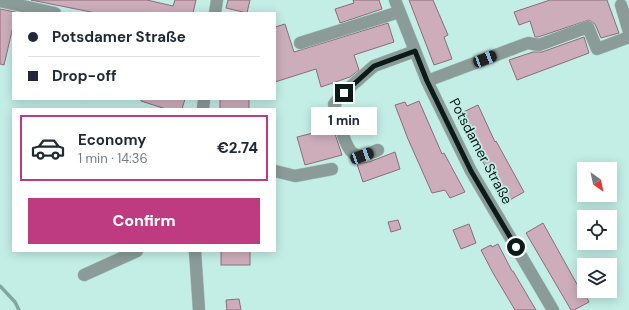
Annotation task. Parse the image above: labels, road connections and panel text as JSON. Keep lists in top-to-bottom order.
{
  "streets": {
    "street": ["Potsdamer Straße"]
  },
  "north": "bottom right",
  "page": {
    "banner": ["Potsdamer Straße", "Drop-off"],
    "bubble": "1 min",
    "list": [
      {
        "name": "Economy",
        "note": "1 min · 14:36",
        "value": "€2.74"
      }
    ],
    "buttons": "Confirm"
  }
}
